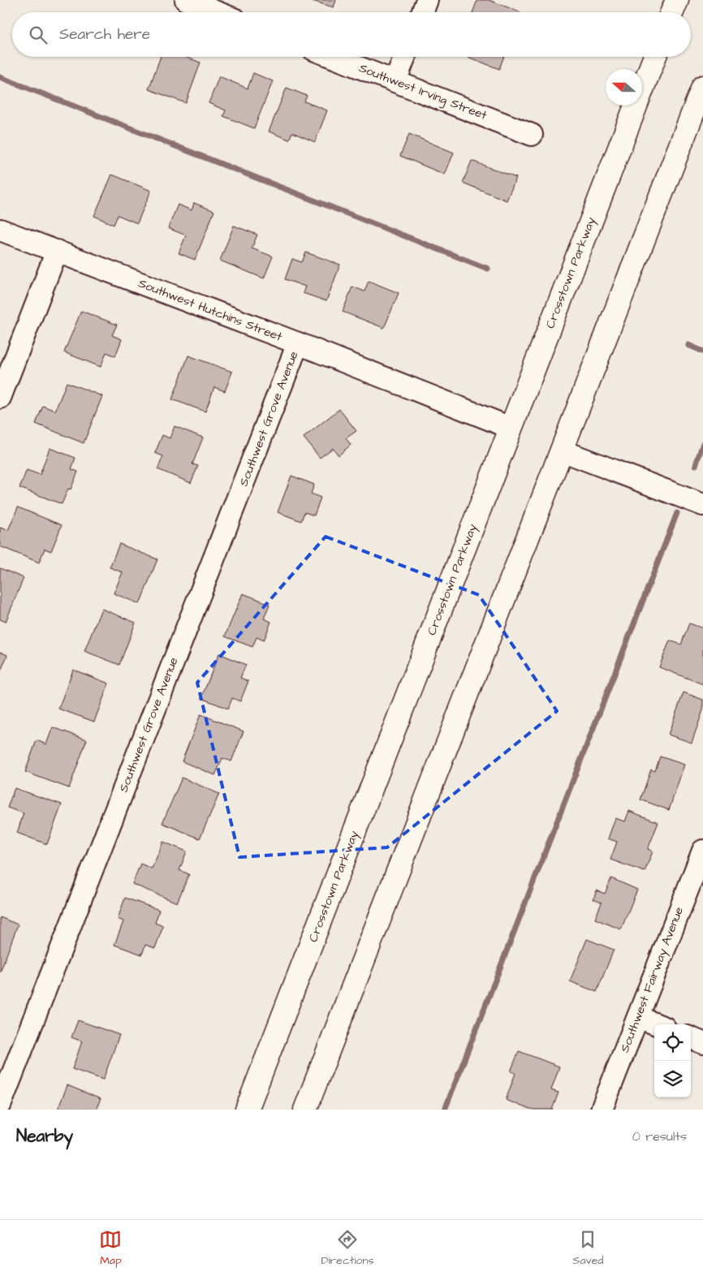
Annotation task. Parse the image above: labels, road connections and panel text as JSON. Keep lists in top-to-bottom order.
{
  "streets": {
    "main road": ["Crosstown Parkway"],
    "street": [
      "Southwest Irving Street",
      "Southwest Hutchins Street",
      "Southwest Grove Avenue",
      "Southwest Fairway Avenue"
    ]
  },
  "crossings": [
    ["Crosstown Parkway", "Southwest Hutchins Street"],
    ["Southwest Hutchins Street", "Southwest Grove Avenue"]
  ],
  "north": "left",
  "page": {
    "search": "Search here",
    "heading": ["Nearby", "0 results"],
    "nav": ["Map", "Directions", "Saved"]
  }
}
